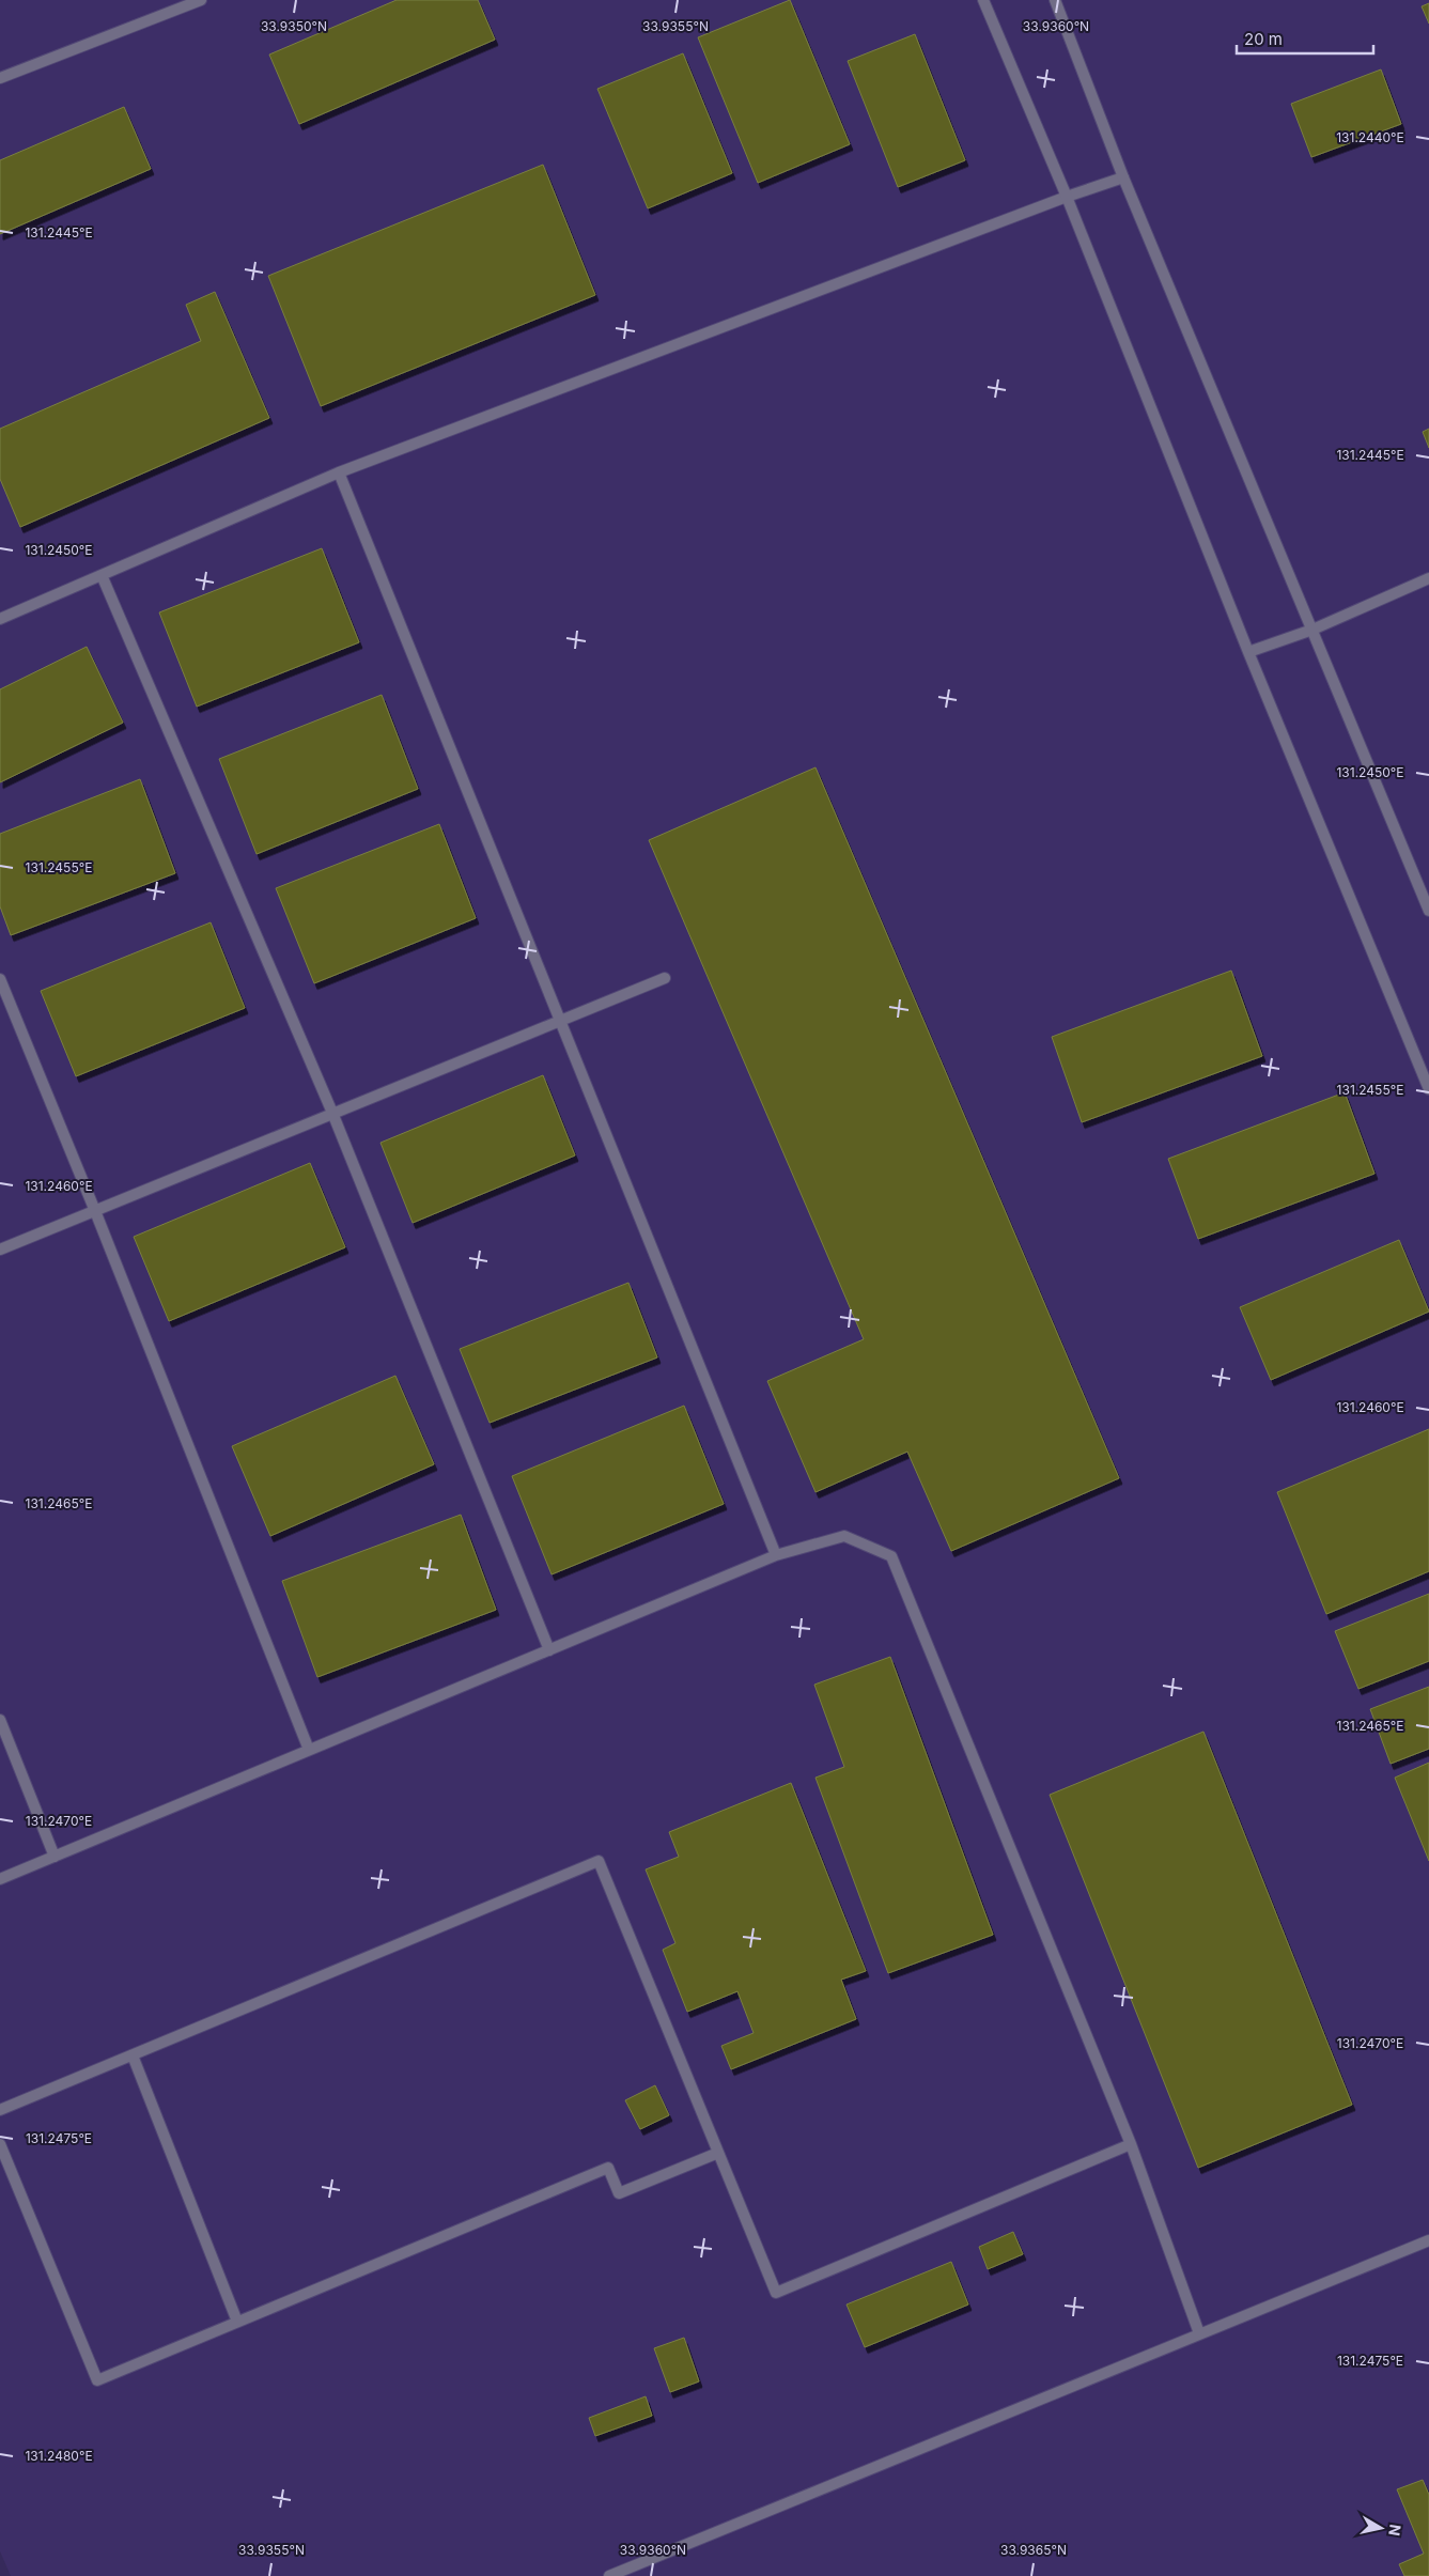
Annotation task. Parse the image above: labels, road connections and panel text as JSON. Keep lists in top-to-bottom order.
{
  "scale_bar": "20 m",
  "north": "right",
  "coordinates": [
    "33.9355°N",
    "33.9360°N",
    "33.9350°N",
    "131.2440°E",
    "131.2445°E",
    "131.2450°E",
    "131.2455°E",
    "131.2460°E",
    "131.2465°E",
    "131.2470°E",
    "131.2475°E",
    "131.2480°E",
    "33.9365°N"
  ]
}
